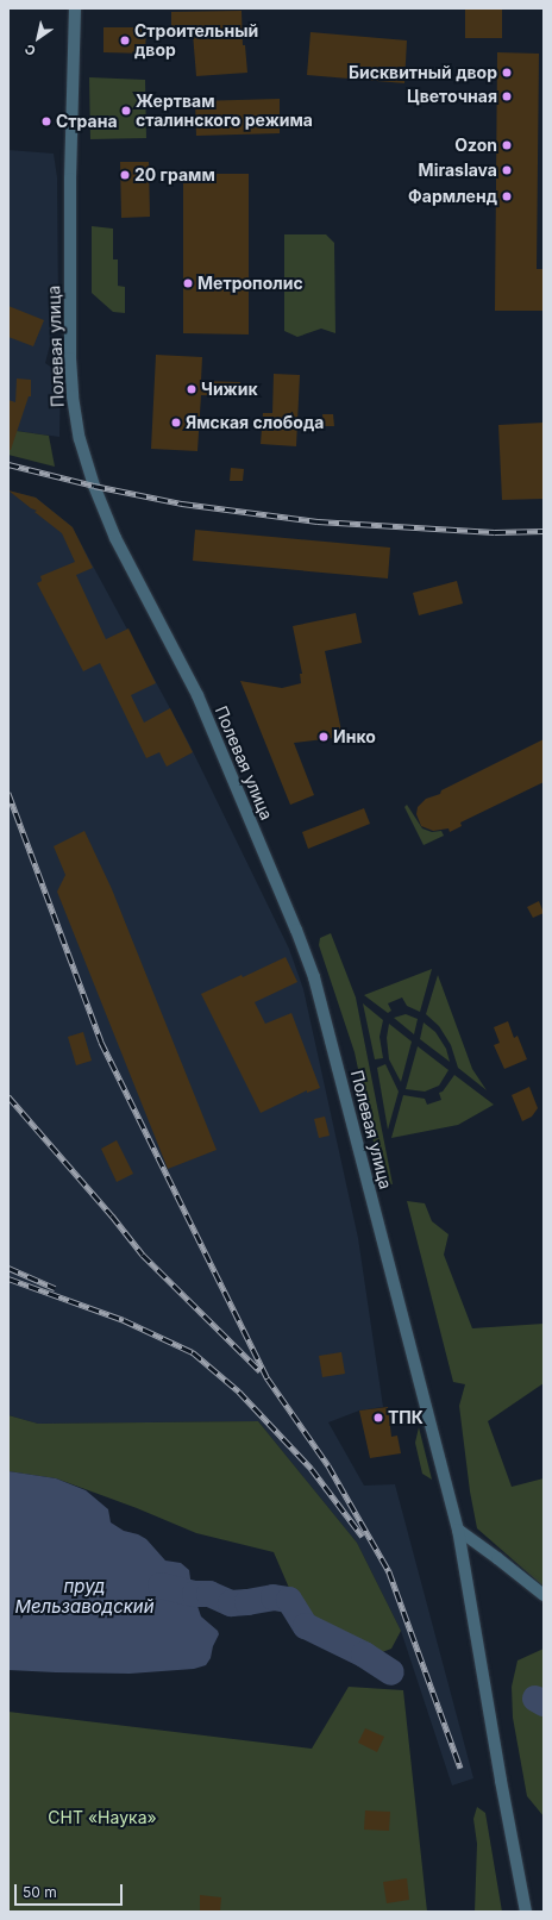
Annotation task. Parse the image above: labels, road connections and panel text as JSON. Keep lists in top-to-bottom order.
{
  "streets": {
    "street": ["Полевая улица"]
  },
  "water": ["пруд Мельзаводский"],
  "parks": ["СНТ «Наука»"],
  "places": [
    "Строительный двор",
    "Бисквитный двор",
    "Цветочная",
    "Жертвам сталинского режима",
    "Страна",
    "Ozon",
    "Miraslava",
    "20 грамм",
    "Фармленд",
    "Метрополис",
    "Чижик",
    "Ямская слобода",
    "Инко",
    "ТПК"
  ],
  "scale_bar": "50 m",
  "north": "bottom left"
}
